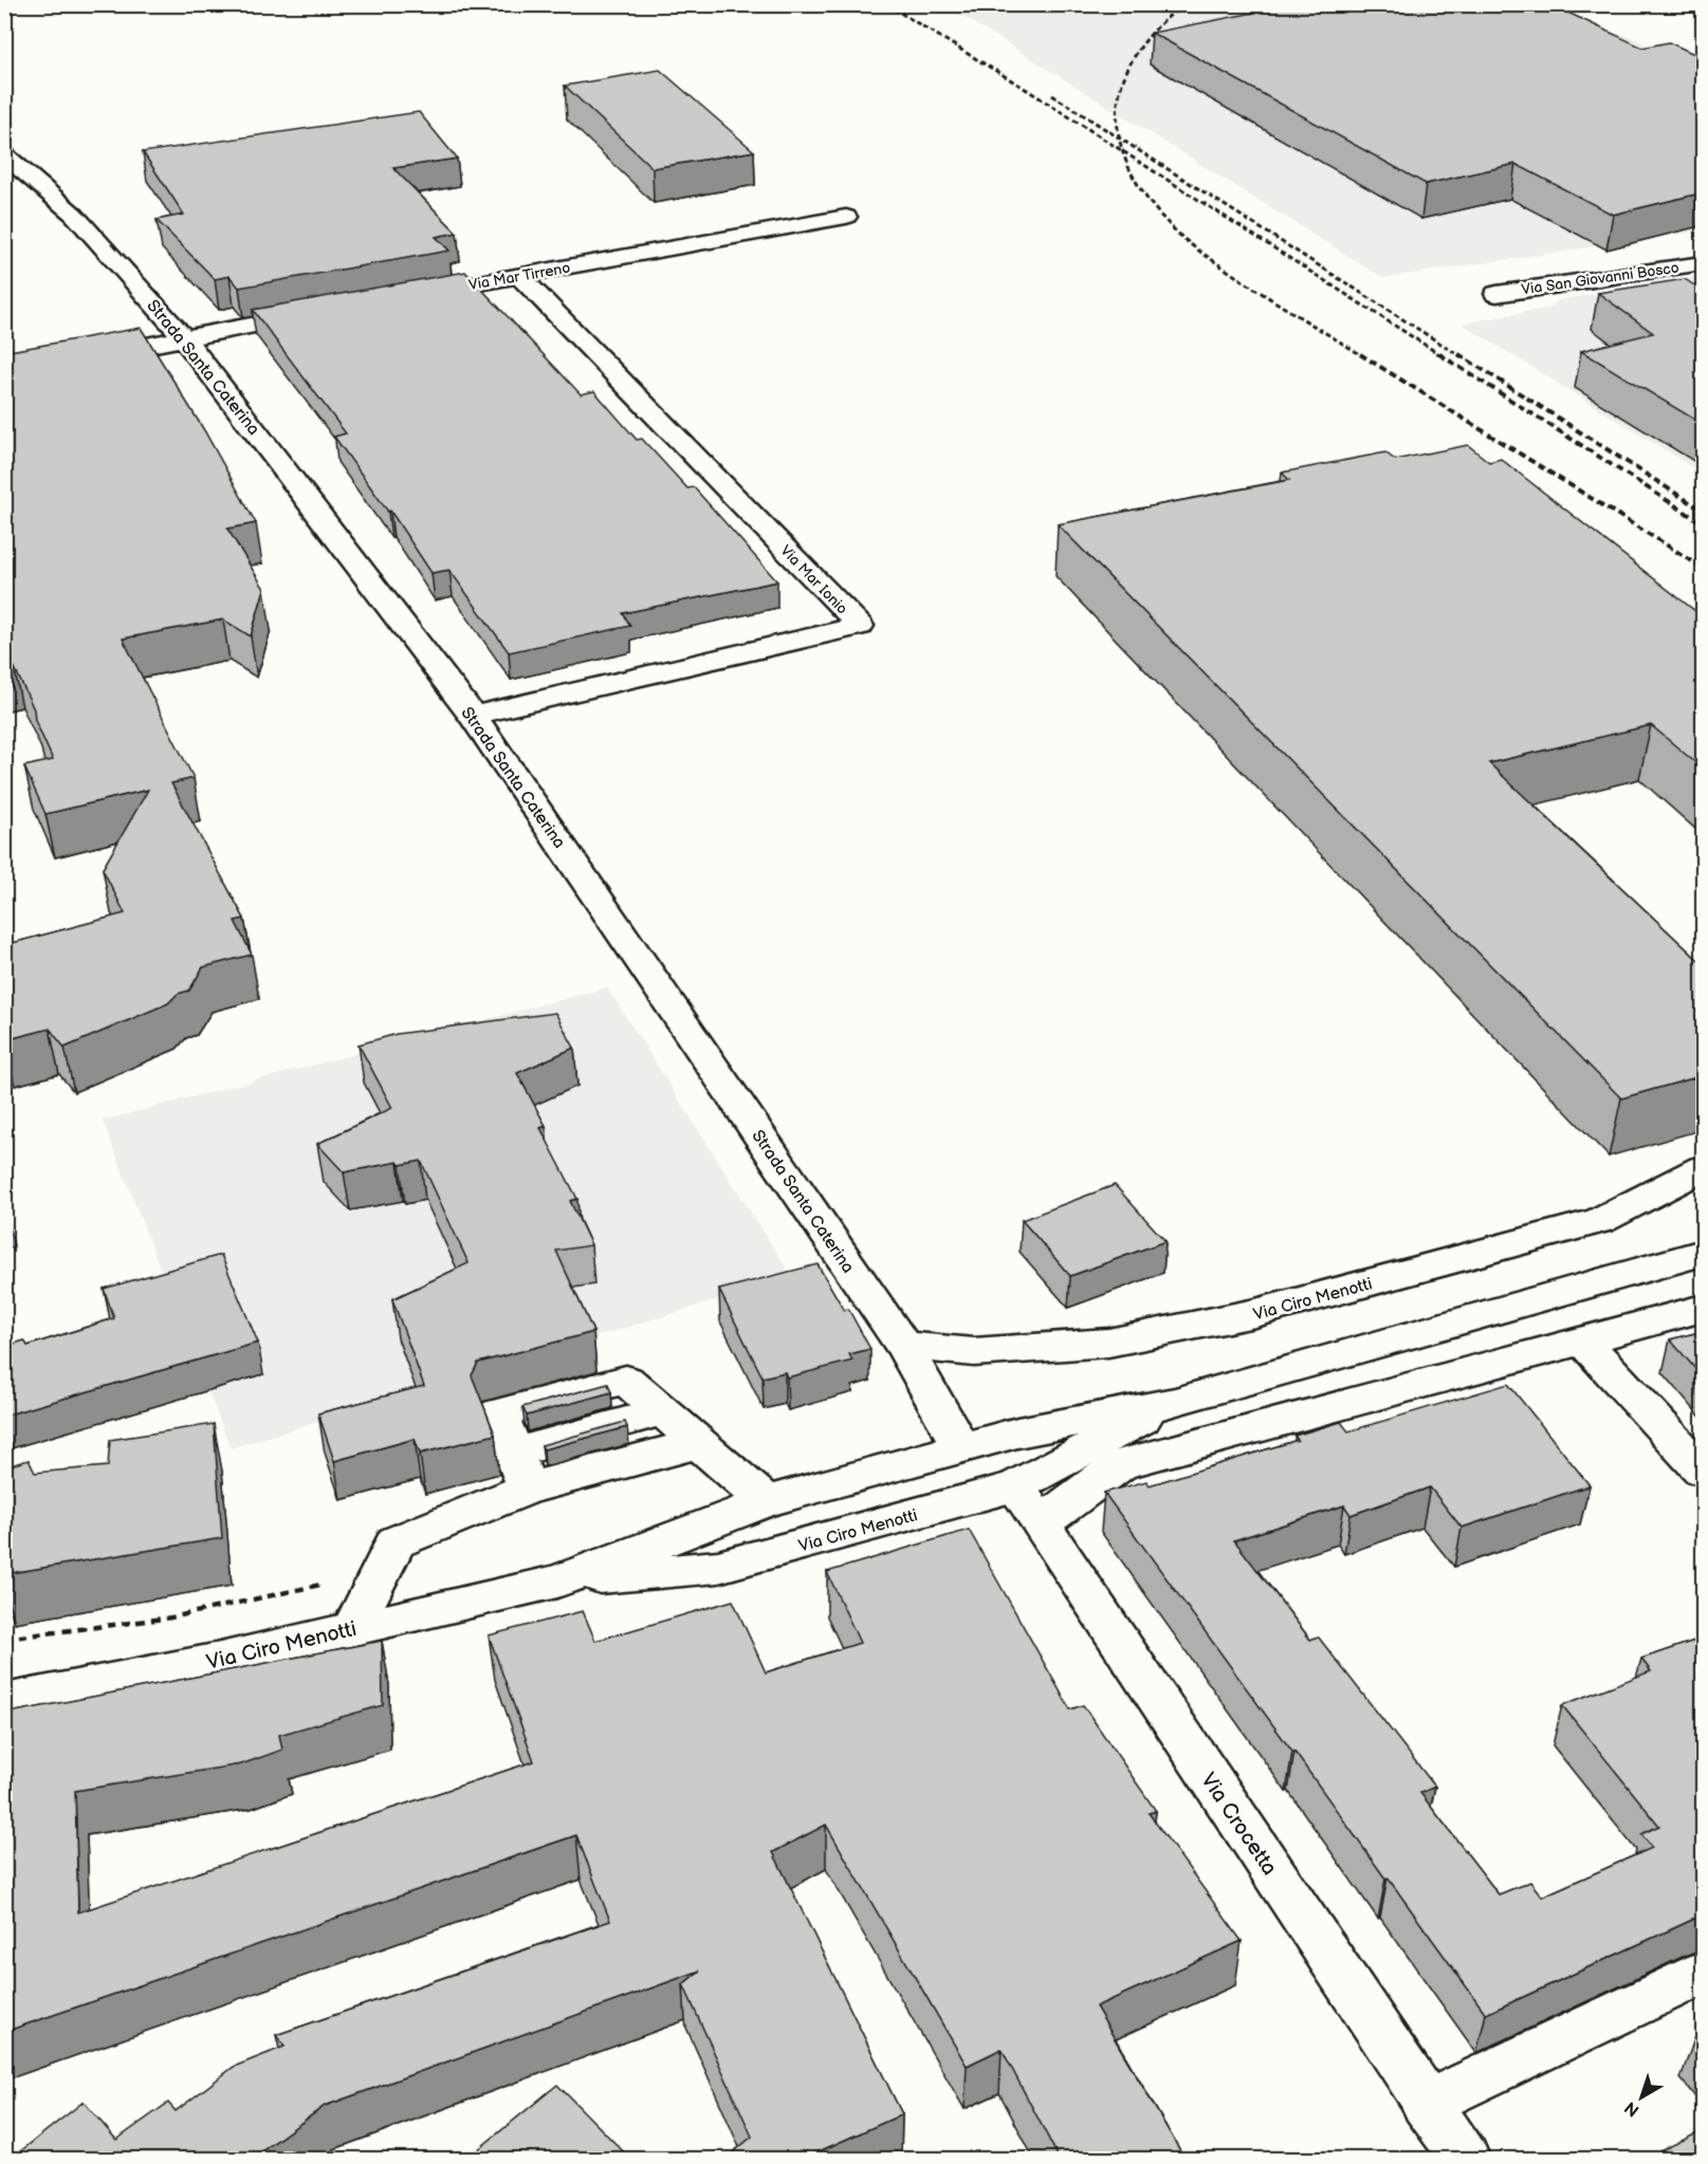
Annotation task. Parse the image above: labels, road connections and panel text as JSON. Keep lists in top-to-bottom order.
{
  "streets": {
    "street": [
      "Via Mar Tirreno",
      "Via San Giovanni Bosco",
      "Strada Santa Caterina",
      "Via Mar Ionio",
      "Via Ciro Menotti",
      "Via Crocetta"
    ]
  },
  "crossings": [
    ["Via Mar Tirreno", "Via Mar Ionio"],
    ["Strada Santa Caterina", "Via Mar Ionio"],
    ["Strada Santa Caterina", "Via Ciro Menotti"],
    ["Via Ciro Menotti", "Via Crocetta"]
  ],
  "north": "bottom left"
}
